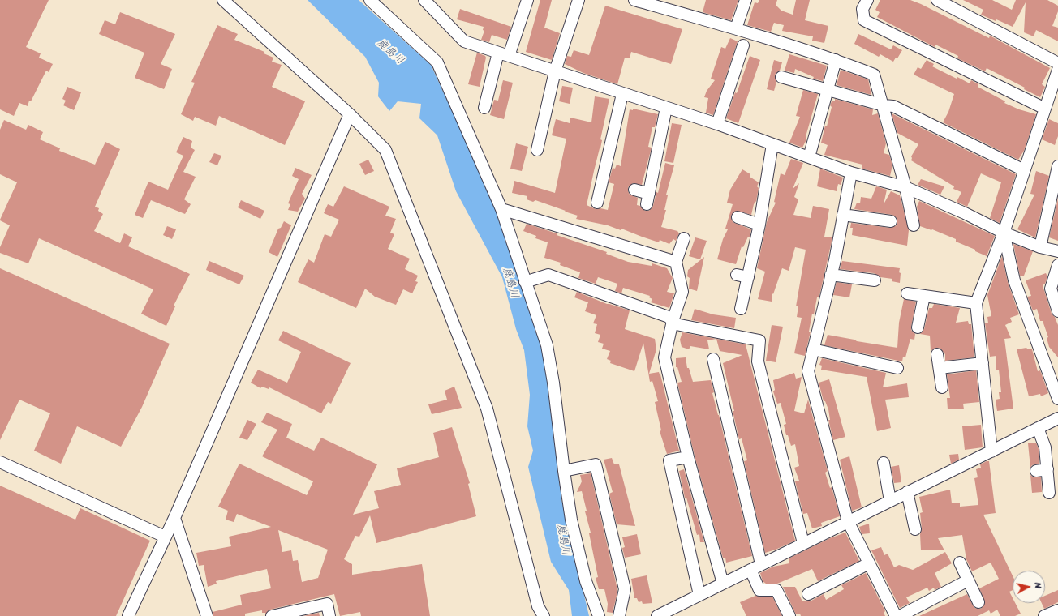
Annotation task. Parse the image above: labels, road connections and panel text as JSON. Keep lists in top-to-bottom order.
{
  "water": ["鹿島川"],
  "north": "right"
}
